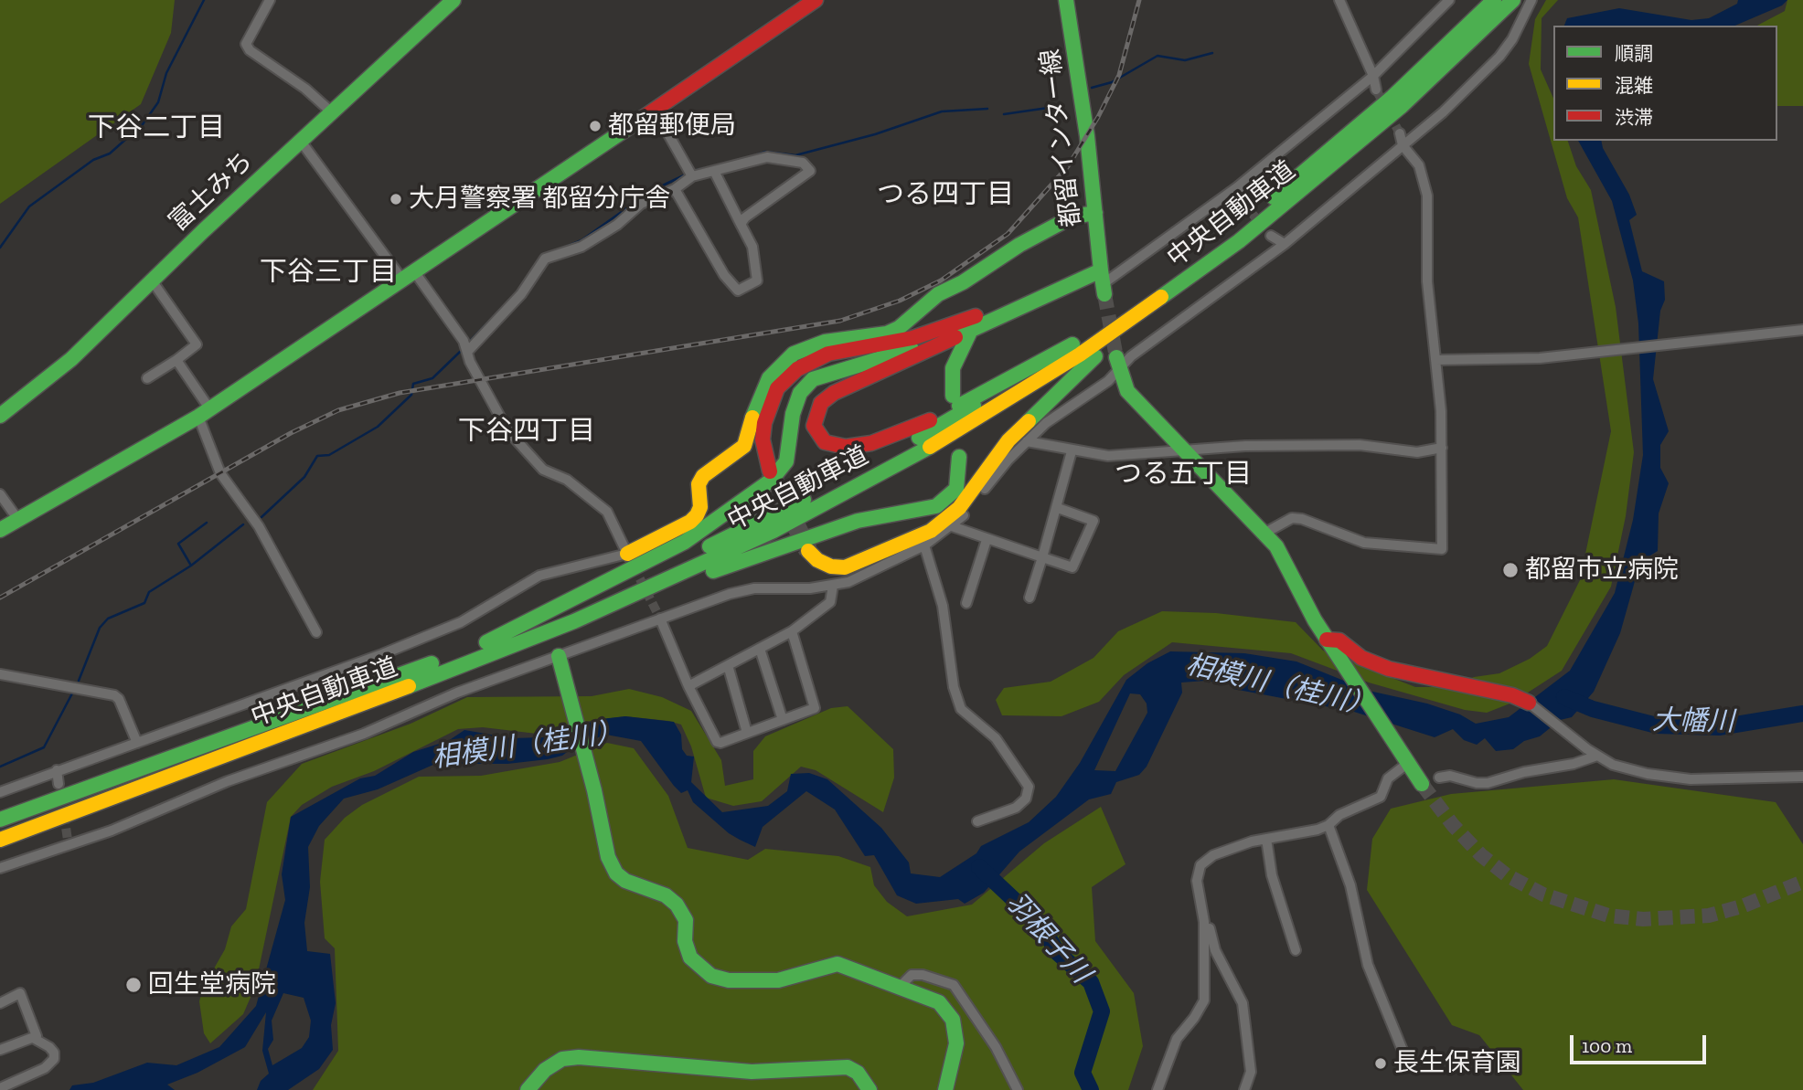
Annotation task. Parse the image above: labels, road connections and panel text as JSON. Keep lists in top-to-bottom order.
{
  "streets": {
    "main road": ["都留インター線", "富士みち", "中央自動車道"]
  },
  "districts": [
    "下谷二丁目",
    "つる四丁目",
    "下谷三丁目",
    "下谷四丁目",
    "つる五丁目"
  ],
  "water": ["相模川（桂川）", "大幡川", "羽根子川"],
  "places": [
    "都留郵便局",
    "大月警察署 都留分庁舎",
    "都留市立病院",
    "回生堂病院",
    "長生保育園"
  ],
  "legend": ["順調", "混雑", "渋滞"],
  "scale_bar": "100 m"
}
